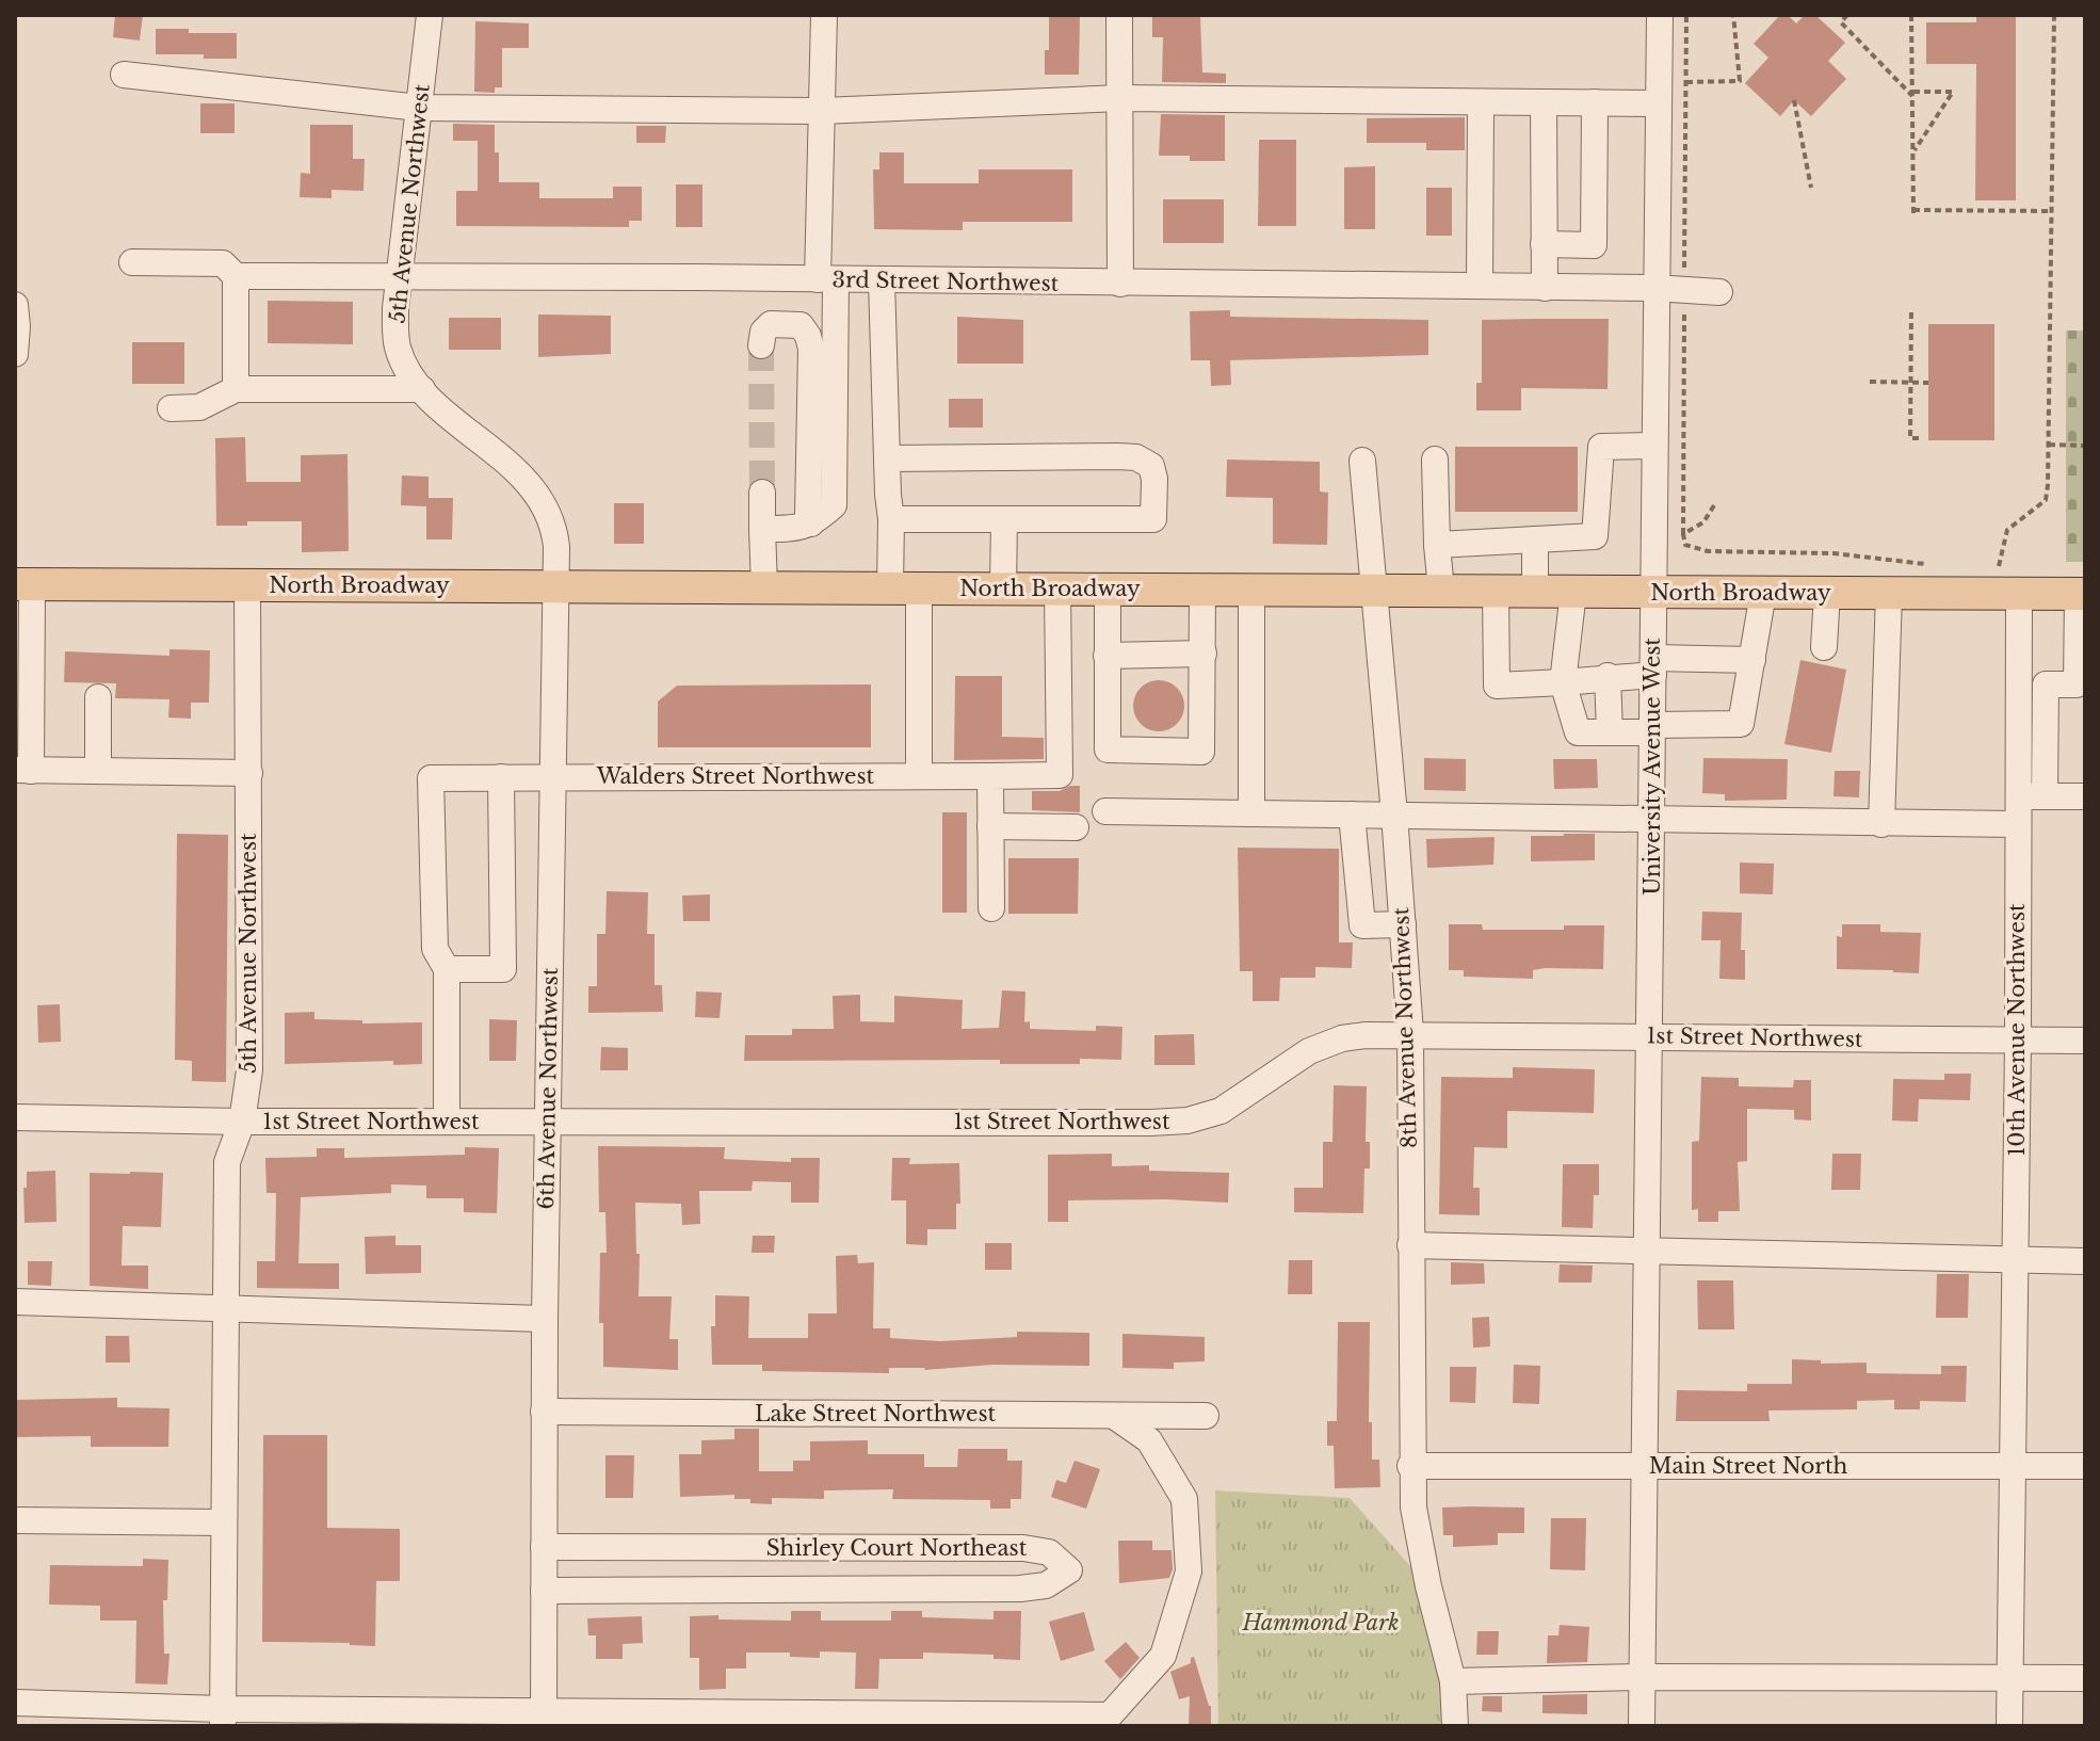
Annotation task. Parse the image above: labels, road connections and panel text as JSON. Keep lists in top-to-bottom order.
{
  "streets": {
    "main road": ["North Broadway"],
    "street": [
      "5th Avenue Northwest",
      "3rd Street Northwest",
      "University Avenue West",
      "Walders Street Northwest",
      "8th Avenue Northwest",
      "10th Avenue Northwest",
      "1st Street Northwest",
      "6th Avenue Northwest",
      "Lake Street Northwest",
      "Main Street North",
      "Shirley Court Northeast"
    ]
  },
  "crossings": [
    ["5th Avenue Northwest", "3rd Street Northwest"],
    ["5th Avenue Northwest", "North Broadway"],
    ["5th Avenue Northwest", "1st Street Northwest"],
    ["5th Avenue Northwest", "6th Avenue Northwest"],
    ["3rd Street Northwest", "University Avenue West"],
    ["North Broadway", "University Avenue West"],
    ["North Broadway", "Walders Street Northwest"],
    ["North Broadway", "8th Avenue Northwest"],
    ["North Broadway", "10th Avenue Northwest"],
    ["North Broadway", "6th Avenue Northwest"],
    ["University Avenue West", "1st Street Northwest"],
    ["University Avenue West", "Main Street North"],
    ["Walders Street Northwest", "6th Avenue Northwest"],
    ["8th Avenue Northwest", "1st Street Northwest"],
    ["8th Avenue Northwest", "Main Street North"],
    ["10th Avenue Northwest", "1st Street Northwest"],
    ["10th Avenue Northwest", "Main Street North"],
    ["1st Street Northwest", "6th Avenue Northwest"],
    ["6th Avenue Northwest", "Lake Street Northwest"],
    ["6th Avenue Northwest", "Shirley Court Northeast"]
  ],
  "parks": ["Hammond Park"]
}
